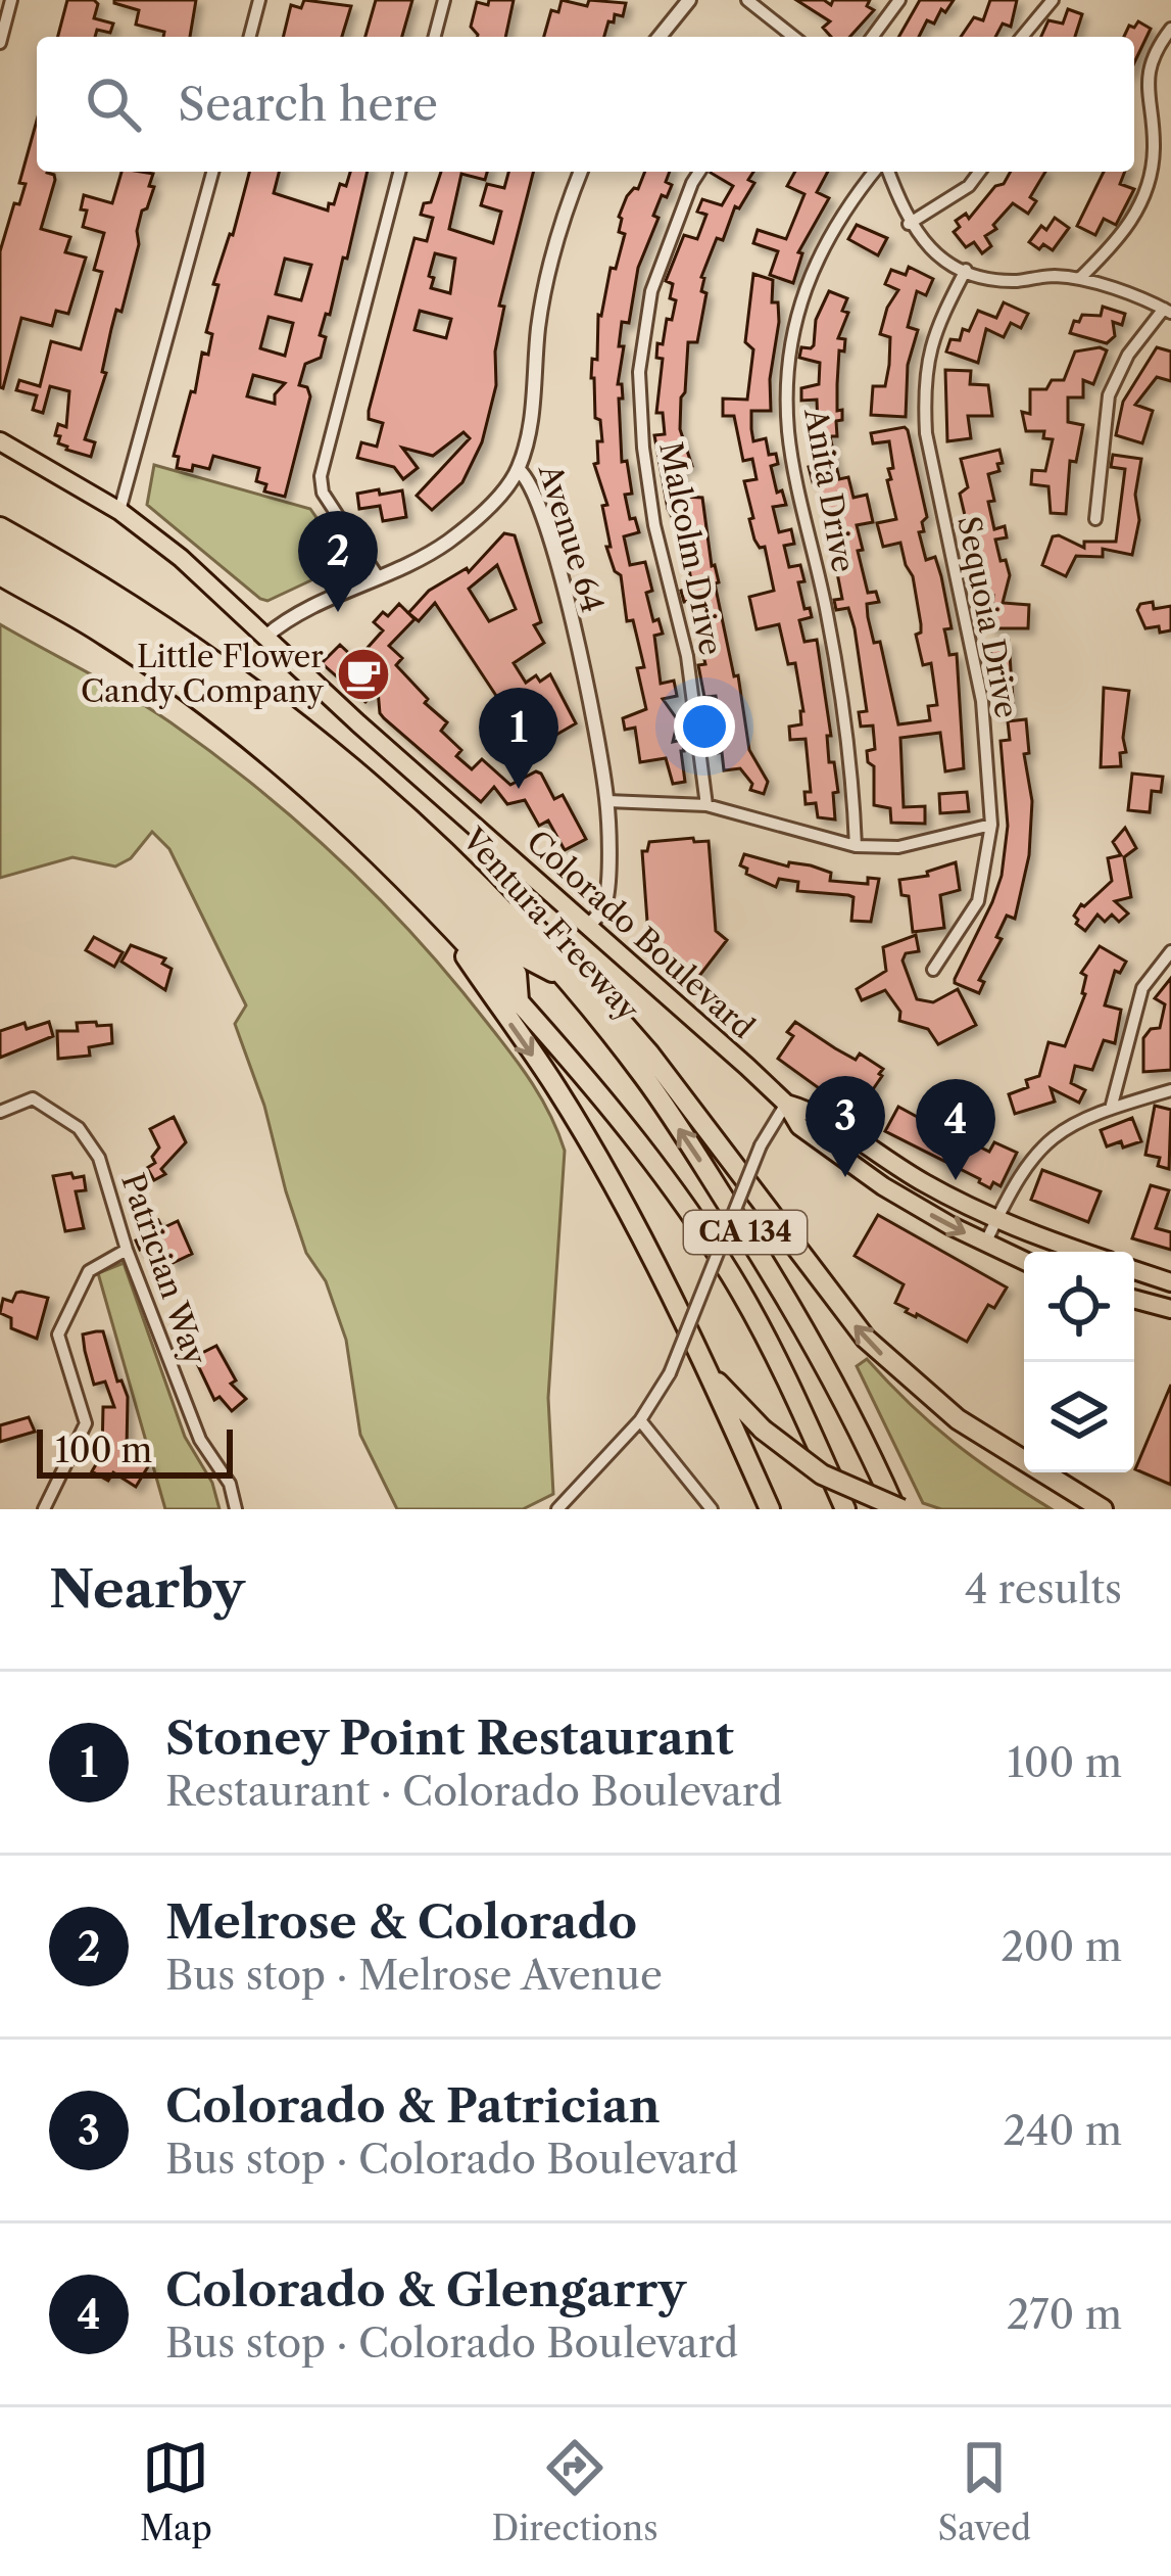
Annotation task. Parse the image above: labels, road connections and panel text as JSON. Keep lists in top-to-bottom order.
{
  "streets": {
    "highway": ["Ventura Freeway", "CA 134"],
    "main road": ["Colorado Boulevard"],
    "street": [
      "Anita Drive",
      "Avenue 64",
      "Malcolm Drive",
      "Sequoia Drive",
      "Patrician Way"
    ]
  },
  "crossings": [
    ["Avenue 64", "Colorado Boulevard"]
  ],
  "places": {
    "cafe": ["Little Flower Candy Company"]
  },
  "scale_bar": "100 m",
  "page": {
    "search": "Search here",
    "pins": [
      "2",
      "1",
      "3",
      "4"
    ],
    "scale": "100 m",
    "heading": ["Nearby", "4 results"],
    "list": [
      {
        "mark": "1",
        "name": "Stoney Point Restaurant",
        "note": "Restaurant · Colorado Boulevard",
        "value": "100 m"
      },
      {
        "mark": "2",
        "name": "Melrose & Colorado",
        "note": "Bus stop · Melrose Avenue",
        "value": "200 m"
      },
      {
        "mark": "3",
        "name": "Colorado & Patrician",
        "note": "Bus stop · Colorado Boulevard",
        "value": "240 m"
      },
      {
        "mark": "4",
        "name": "Colorado & Glengarry",
        "note": "Bus stop · Colorado Boulevard",
        "value": "270 m"
      }
    ],
    "nav": ["Map", "Directions", "Saved"]
  }
}
